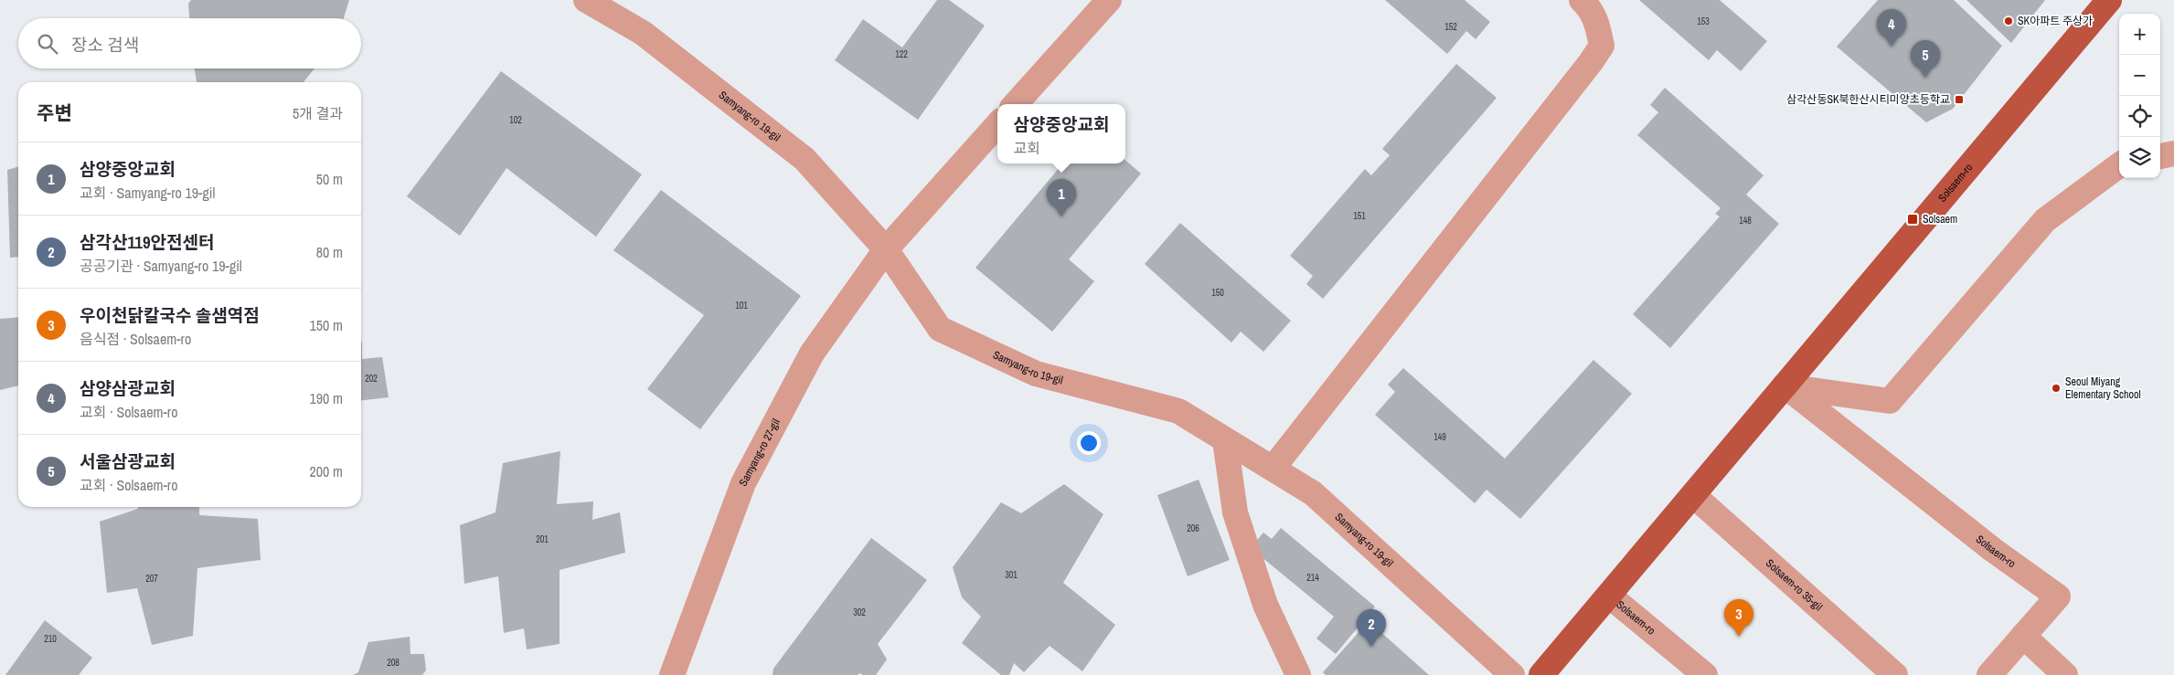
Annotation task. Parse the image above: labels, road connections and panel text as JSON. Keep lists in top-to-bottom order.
{
  "streets": {
    "main road": ["Solsaem-ro"],
    "street": ["Samyang-ro 19-gil", "Samyang-ro 27-gil", "Solsaem-ro 35-gil"]
  },
  "crossings": [
    ["Samyang-ro 19-gil", "Samyang-ro 27-gil"],
    ["Solsaem-ro", "Solsaem-ro 35-gil"]
  ],
  "places": {
    "other": ["SK아파트 주상가", "Seoul Miyang Elementary School"],
    "transit": ["삼각산동SK북한산시티미양초등학교", "Solsaem"]
  },
  "house_numbers": [
    "153",
    "152",
    "122",
    "102",
    "151",
    "148",
    "150",
    "101",
    "202",
    "149",
    "206",
    "201",
    "301",
    "214",
    "207",
    "302",
    "210",
    "208"
  ],
  "page": {
    "pins": [
      "4",
      "5",
      "1",
      "3",
      "2"
    ],
    "map_buttons": ["+", "−"],
    "search": "장소 검색",
    "heading": ["주변", "5개 결과"],
    "popup": ["삼양중앙교회", "교회"],
    "list": [
      {
        "mark": "1",
        "name": "삼양중앙교회",
        "note": "교회 · Samyang-ro 19-gil",
        "value": "50 m"
      },
      {
        "mark": "2",
        "name": "삼각산119안전센터",
        "note": "공공기관 · Samyang-ro 19-gil",
        "value": "80 m"
      },
      {
        "mark": "3",
        "name": "우이천닭칼국수 솔샘역점",
        "note": "음식점 · Solsaem-ro",
        "value": "150 m"
      },
      {
        "mark": "4",
        "name": "삼양삼광교회",
        "note": "교회 · Solsaem-ro",
        "value": "190 m"
      },
      {
        "mark": "5",
        "name": "서울삼광교회",
        "note": "교회 · Solsaem-ro",
        "value": "200 m"
      }
    ]
  }
}
